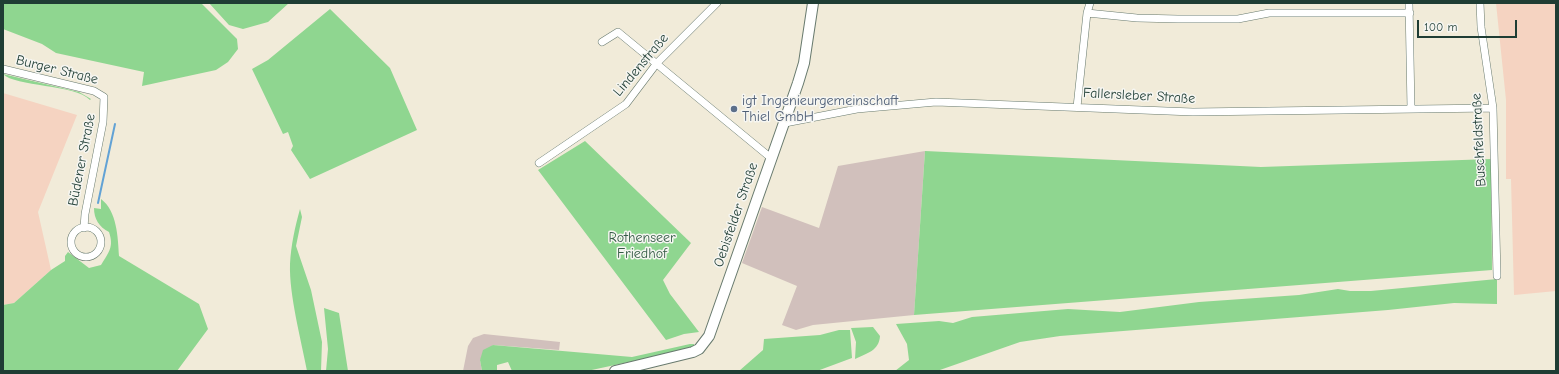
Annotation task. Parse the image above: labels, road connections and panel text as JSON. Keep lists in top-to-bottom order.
{
  "streets": {
    "street": [
      "Lindenstraße",
      "Burger Straße",
      "Fallersleber Straße",
      "Buschfeldstraße",
      "Büdener Straße",
      "Oebisfelder Straße"
    ]
  },
  "crossings": [
    ["Burger Straße", "Büdener Straße"],
    ["Fallersleber Straße", "Buschfeldstraße"],
    ["Fallersleber Straße", "Oebisfelder Straße"]
  ],
  "parks": ["Rothenseer Friedhof"],
  "places": ["igt Ingenieurgemeinschaft Thiel GmbH"],
  "scale_bar": "100 m"
}
